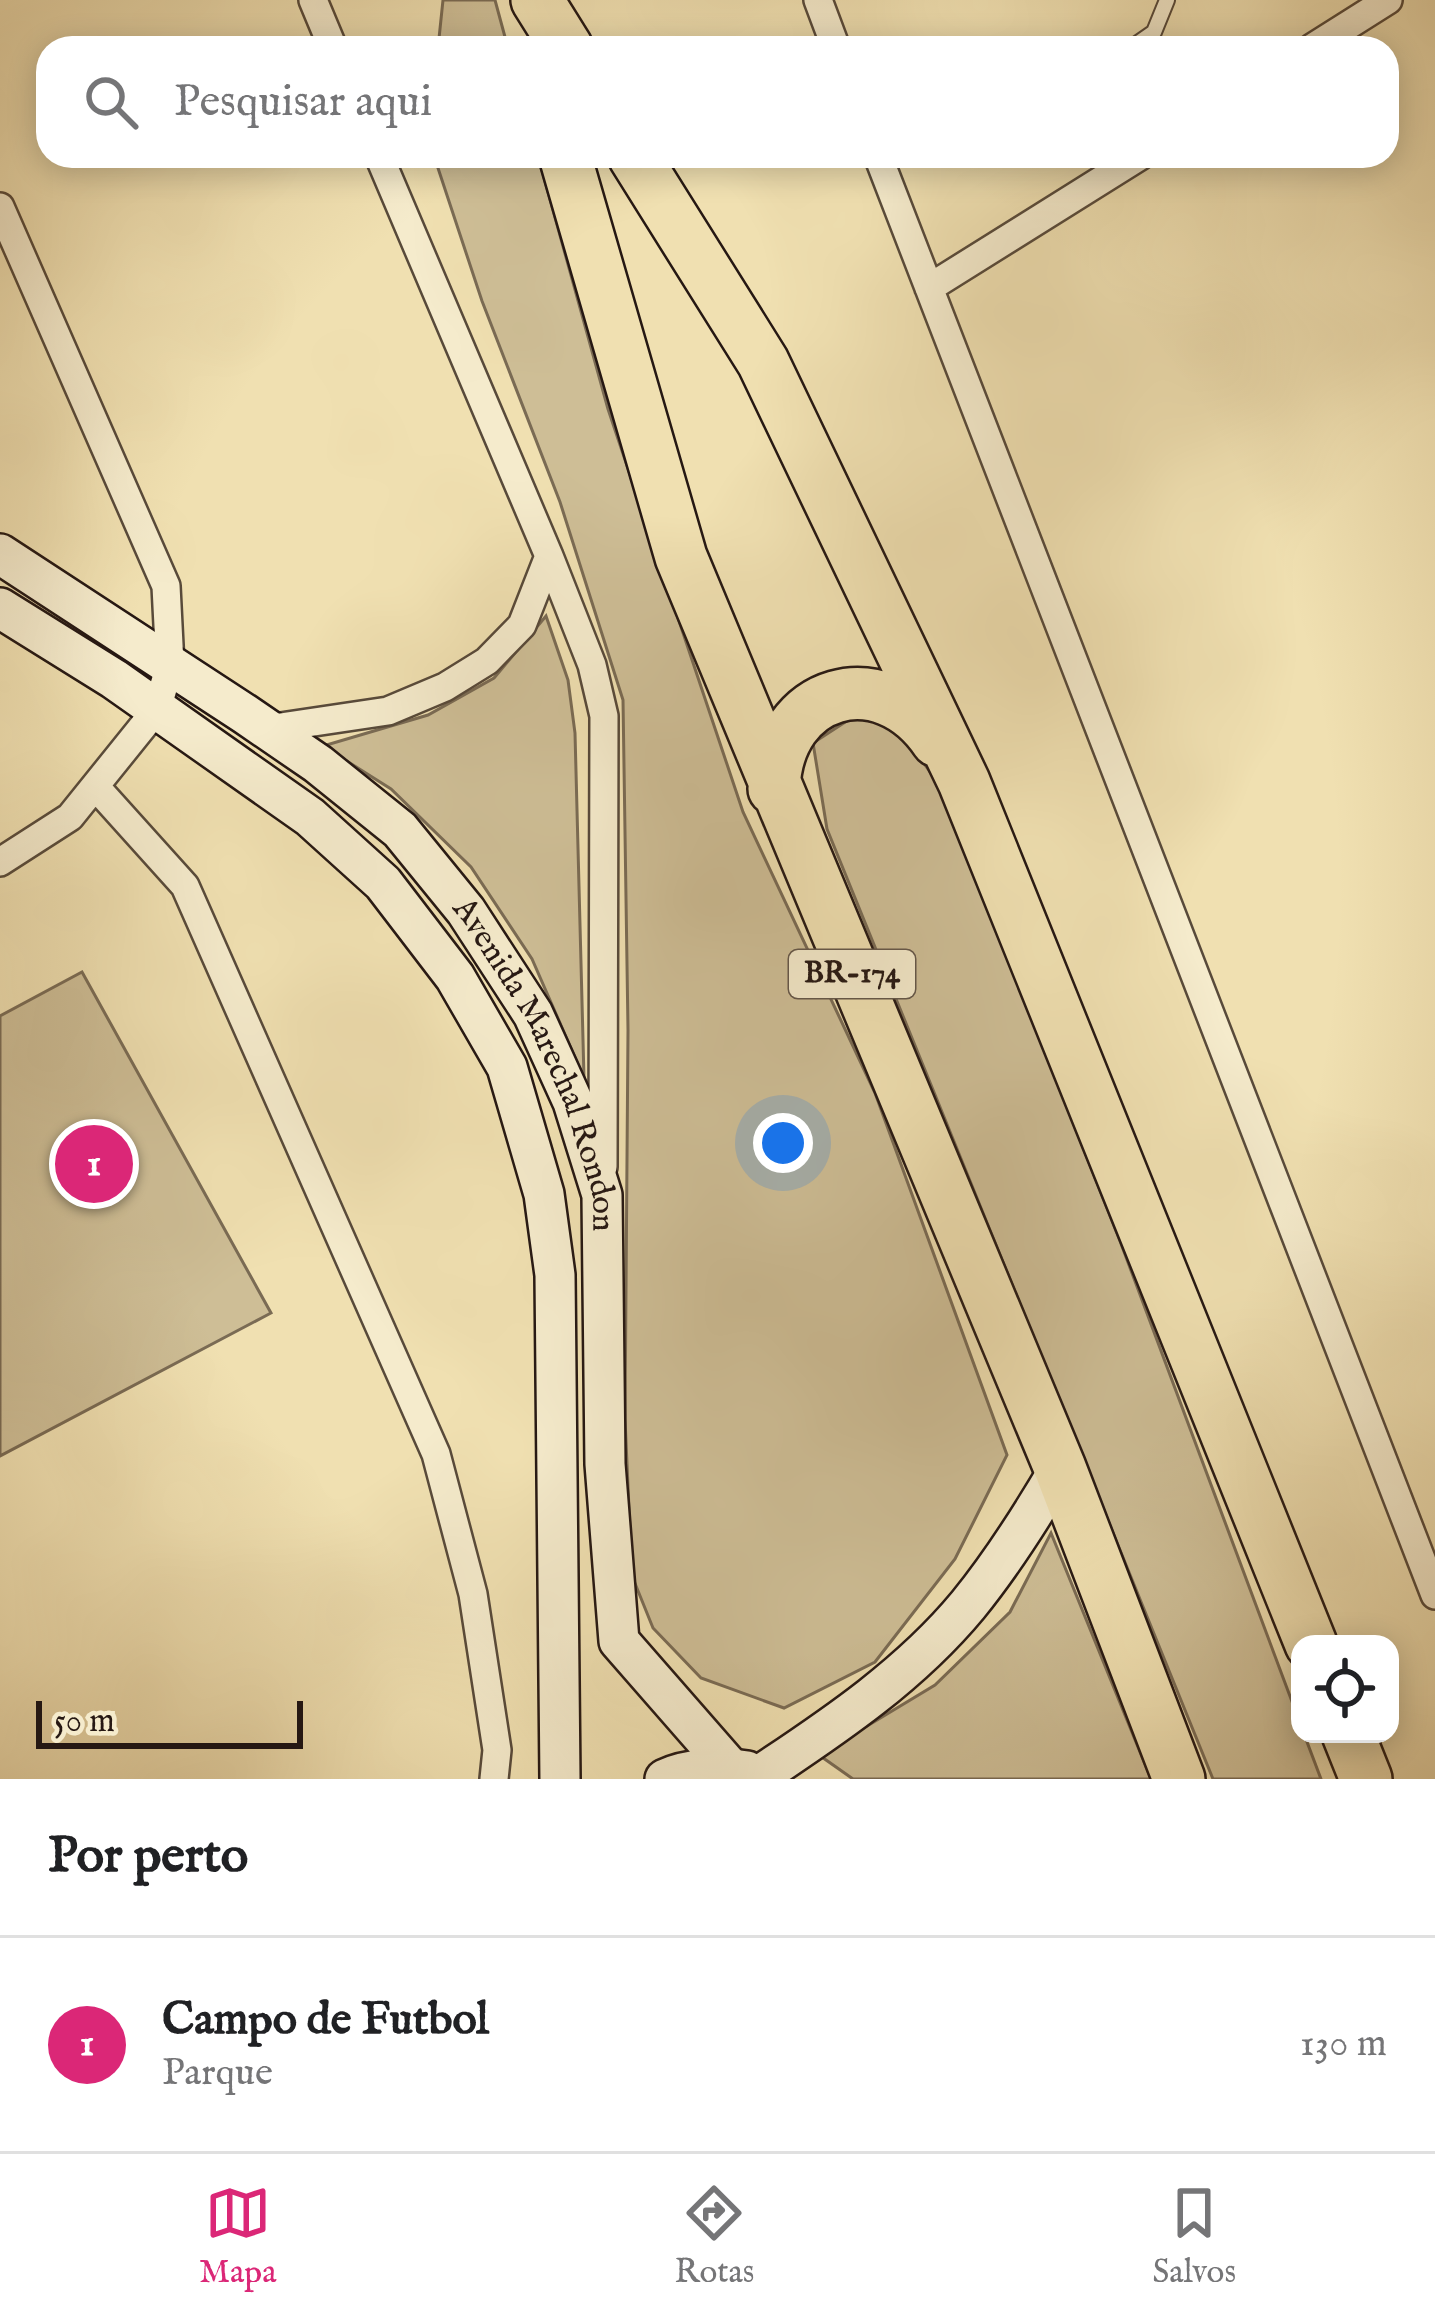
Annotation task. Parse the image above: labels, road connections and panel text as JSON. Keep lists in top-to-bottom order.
{
  "streets": {
    "highway": ["BR-174"],
    "main road": ["Avenida Marechal Rondon"]
  },
  "scale_bar": "50 m",
  "page": {
    "search": "Pesquisar aqui",
    "pins": "1",
    "scale": "50 m",
    "heading": "Por perto",
    "list": [
      {
        "mark": "1",
        "name": "Campo de Futbol",
        "note": "Parque",
        "value": "130 m"
      }
    ],
    "nav": ["Mapa", "Rotas", "Salvos"]
  }
}
